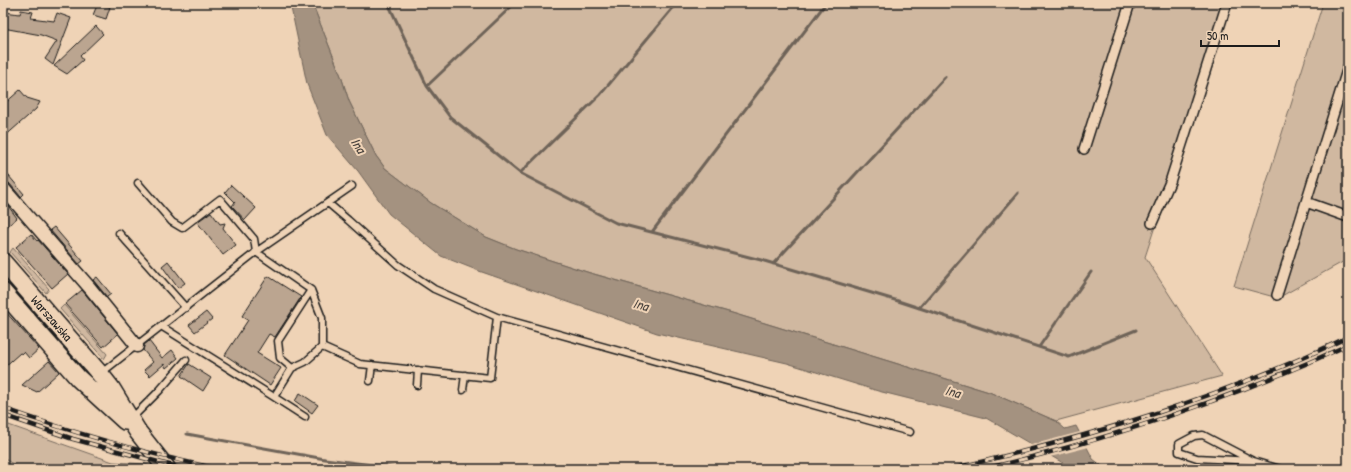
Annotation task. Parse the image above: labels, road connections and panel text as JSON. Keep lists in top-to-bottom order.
{
  "streets": {
    "main road": ["Warszawska"]
  },
  "water": ["Ina"],
  "scale_bar": "50 m"
}
